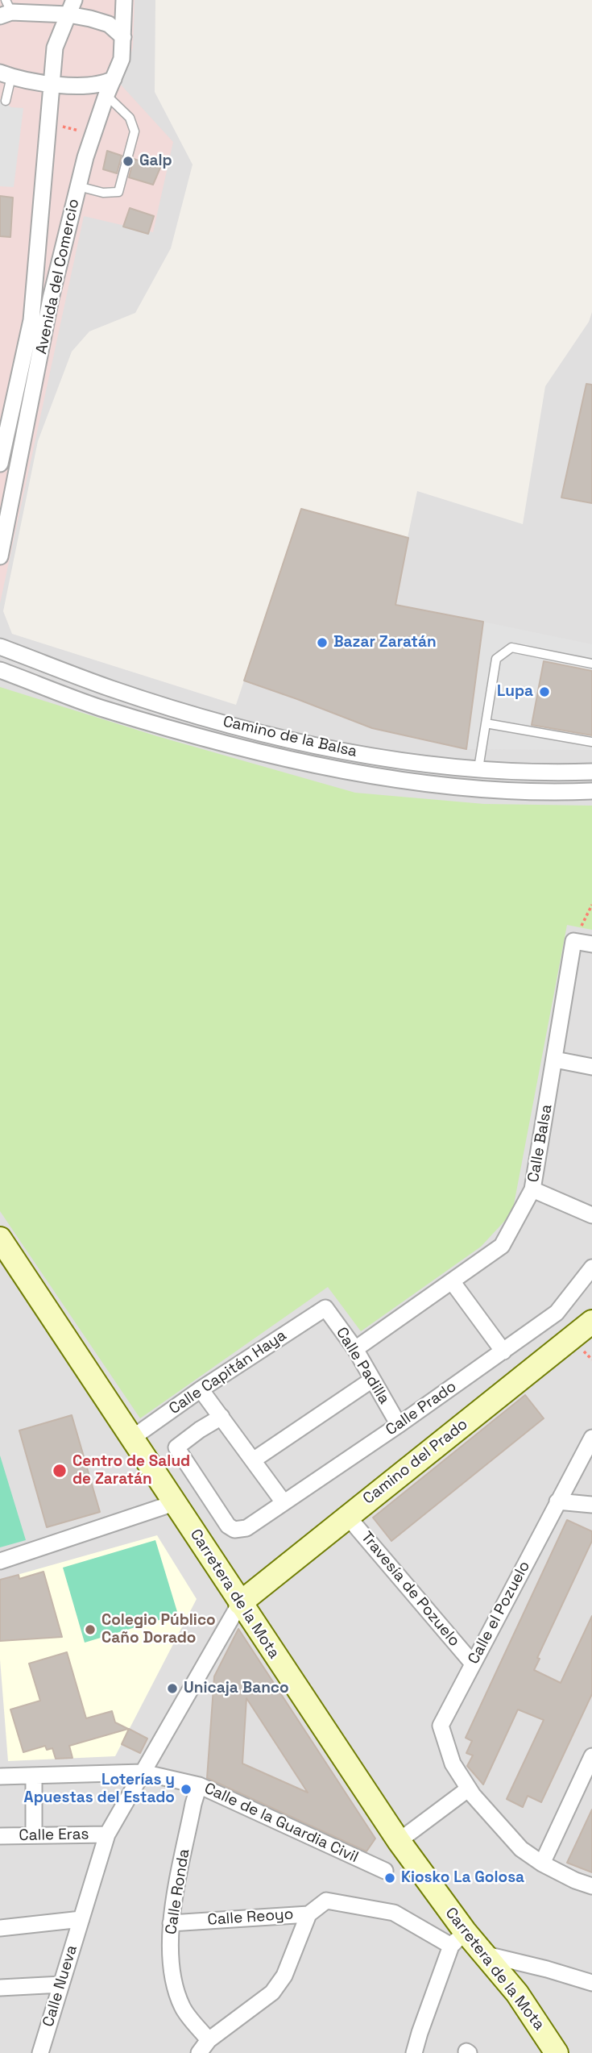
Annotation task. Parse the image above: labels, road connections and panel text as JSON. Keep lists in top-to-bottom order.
{
  "streets": {
    "main road": ["Camino del Prado", "Carretera de la Mota"],
    "street": [
      "Avenida del Comercio",
      "Camino de la Balsa",
      "Calle Balsa",
      "Calle Padilla",
      "Calle Capitán Haya",
      "Calle Prado",
      "Travesía de Pozuelo",
      "Calle el Pozuelo",
      "Calle de la Guardia Civil",
      "Calle Eras",
      "Calle Ronda",
      "Calle Reoyo",
      "Calle Nueva"
    ]
  },
  "crossings": [
    ["Calle Balsa", "Calle Padilla"],
    ["Calle Padilla", "Calle Capitán Haya"],
    ["Calle Padilla", "Calle Prado"],
    ["Calle Capitán Haya", "Carretera de la Mota"],
    ["Camino del Prado", "Travesía de Pozuelo"],
    ["Camino del Prado", "Carretera de la Mota"],
    ["Camino del Prado", "Calle Nueva"],
    ["Travesía de Pozuelo", "Calle el Pozuelo"],
    ["Carretera de la Mota", "Calle Reoyo"],
    ["Carretera de la Mota", "Calle Nueva"],
    ["Calle de la Guardia Civil", "Calle Ronda"],
    ["Calle de la Guardia Civil", "Calle Nueva"],
    ["Calle Eras", "Calle Nueva"],
    ["Calle Ronda", "Calle Reoyo"]
  ],
  "places": [
    "Galp",
    "Bazar Zaratán",
    "Lupa",
    "Centro de Salud de Zaratán",
    "Colegio Público Caño Dorado",
    "Unicaja Banco",
    "Loterías y Apuestas del Estado",
    "Kiosko La Golosa"
  ]
}
